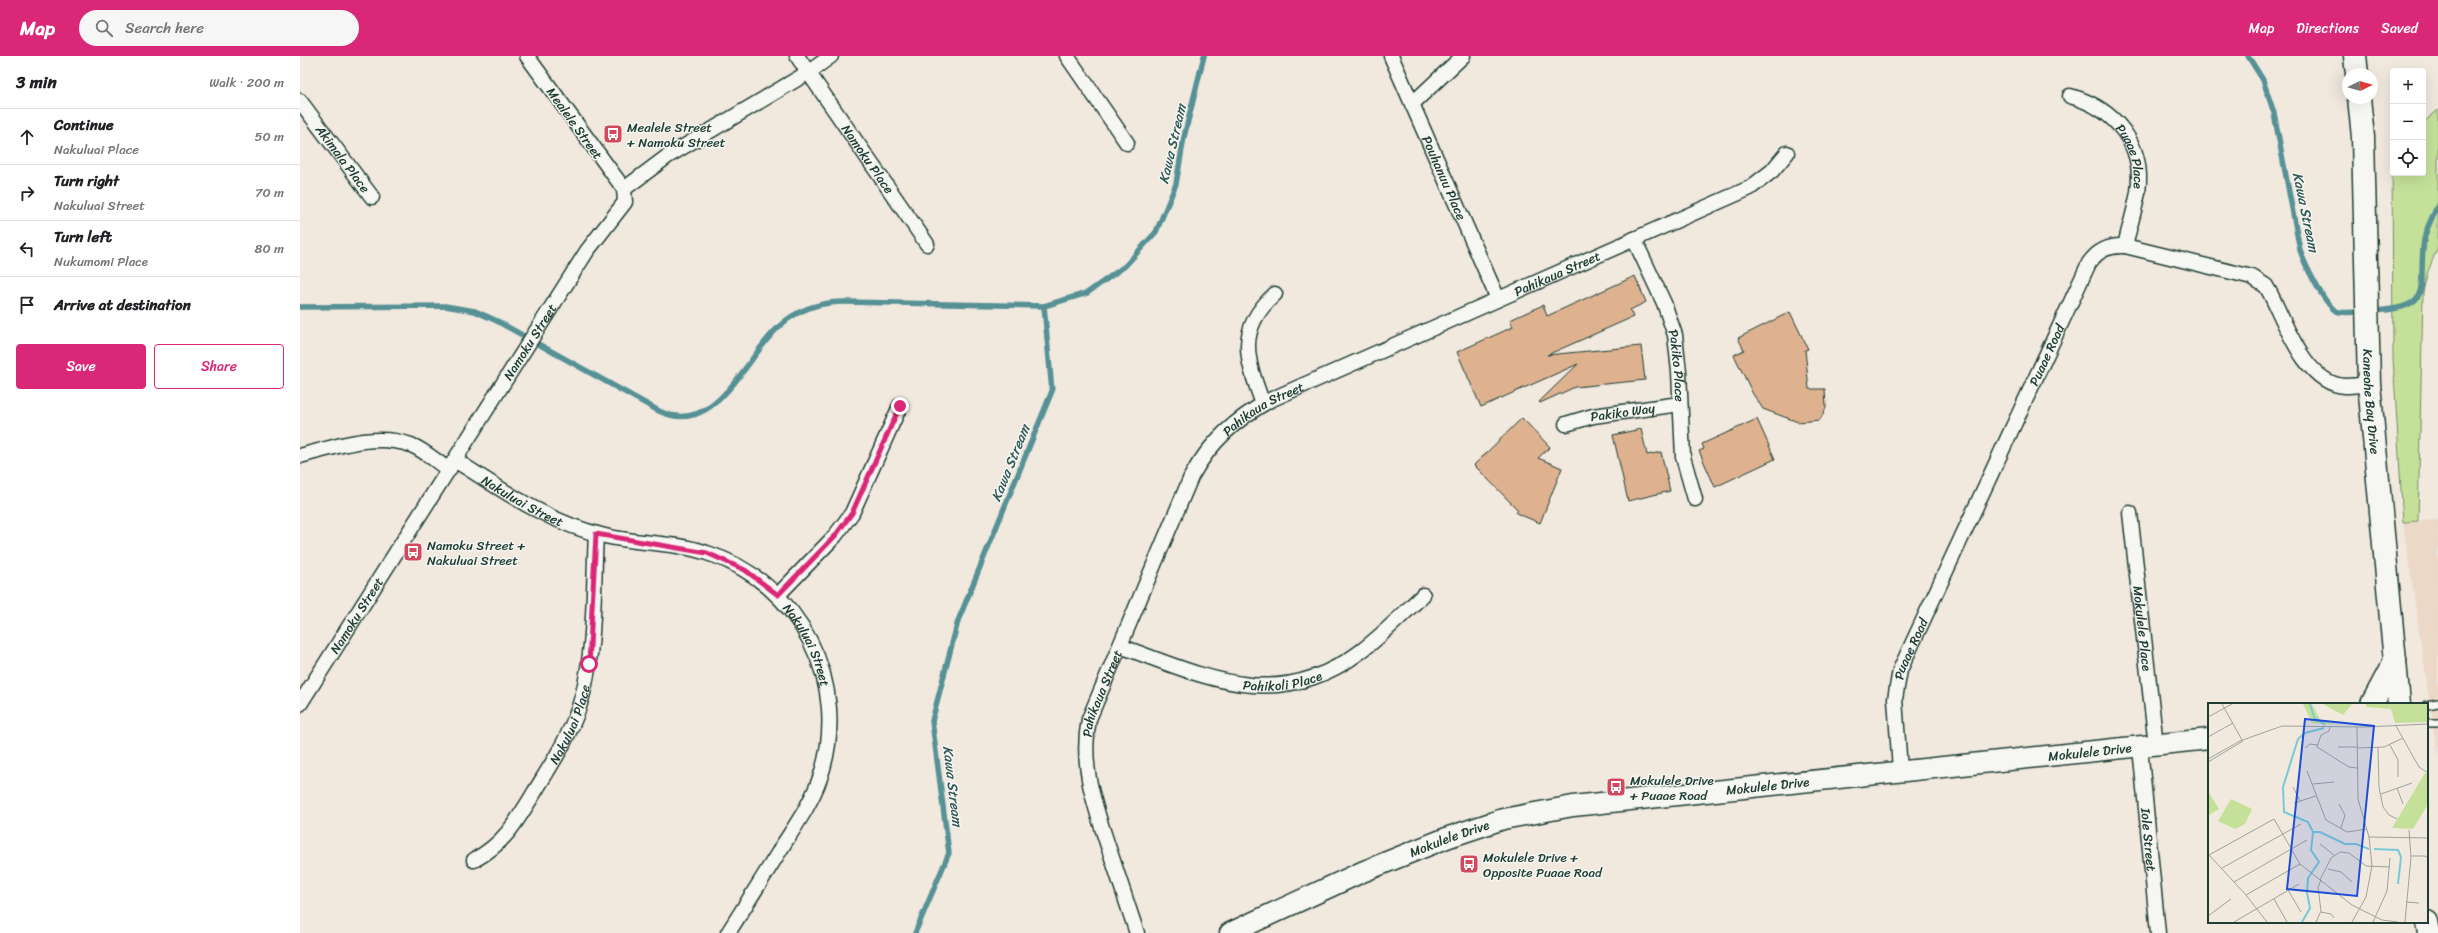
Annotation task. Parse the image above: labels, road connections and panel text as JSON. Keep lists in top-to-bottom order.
{
  "streets": {
    "main road": ["Kaneohe Bay Drive"],
    "street": [
      "Mealele Street",
      "Namoku Place",
      "Puaae Place",
      "Akimala Place",
      "Pouhanuu Place",
      "Pahikaua Street",
      "Namoku Street",
      "Puaae Road",
      "Pakiko Place",
      "Pakiko Way",
      "Nakuluai Street",
      "Mokulele Place",
      "Pahikoli Place",
      "Nakuluai Place",
      "Mokulele Drive",
      "Iole Street"
    ]
  },
  "crossings": [
    ["Mealele Street", "Namoku Street"],
    ["Puaae Place", "Puaae Road"],
    ["Pouhanuu Place", "Pahikaua Street"],
    ["Pahikaua Street", "Pakiko Place"],
    ["Pahikaua Street", "Pahikoli Place"],
    ["Namoku Street", "Nakuluai Street"],
    ["Puaae Road", "Kaneohe Bay Drive"],
    ["Puaae Road", "Mokulele Drive"],
    ["Pakiko Place", "Pakiko Way"],
    ["Nakuluai Street", "Nakuluai Place"],
    ["Mokulele Place", "Mokulele Drive"],
    ["Mokulele Place", "Iole Street"],
    ["Mokulele Drive", "Iole Street"]
  ],
  "water": ["Kawa Stream"],
  "places": {
    "bus stop": [
      "Mealele Street + Namoku Street",
      "Namoku Street + Nakuluai Street",
      "Mokulele Drive + Puaae Road",
      "Mokulele Drive + Opposite Puaae Road"
    ]
  },
  "north": "right",
  "page": {
    "header": "Map",
    "search": "Search here",
    "nav": ["Map", "Directions", "Saved"],
    "heading": ["3 min", "Walk · 200 m"],
    "map_buttons": ["+", "−"],
    "list": [
      ["Continue", "Nakuluai Place", "50 m"],
      ["Turn right", "Nakuluai Street", "70 m"],
      ["Turn left", "Nukumomi Place", "80 m"],
      "Arrive at destination"
    ],
    "buttons": ["Save", "Share"]
  }
}
